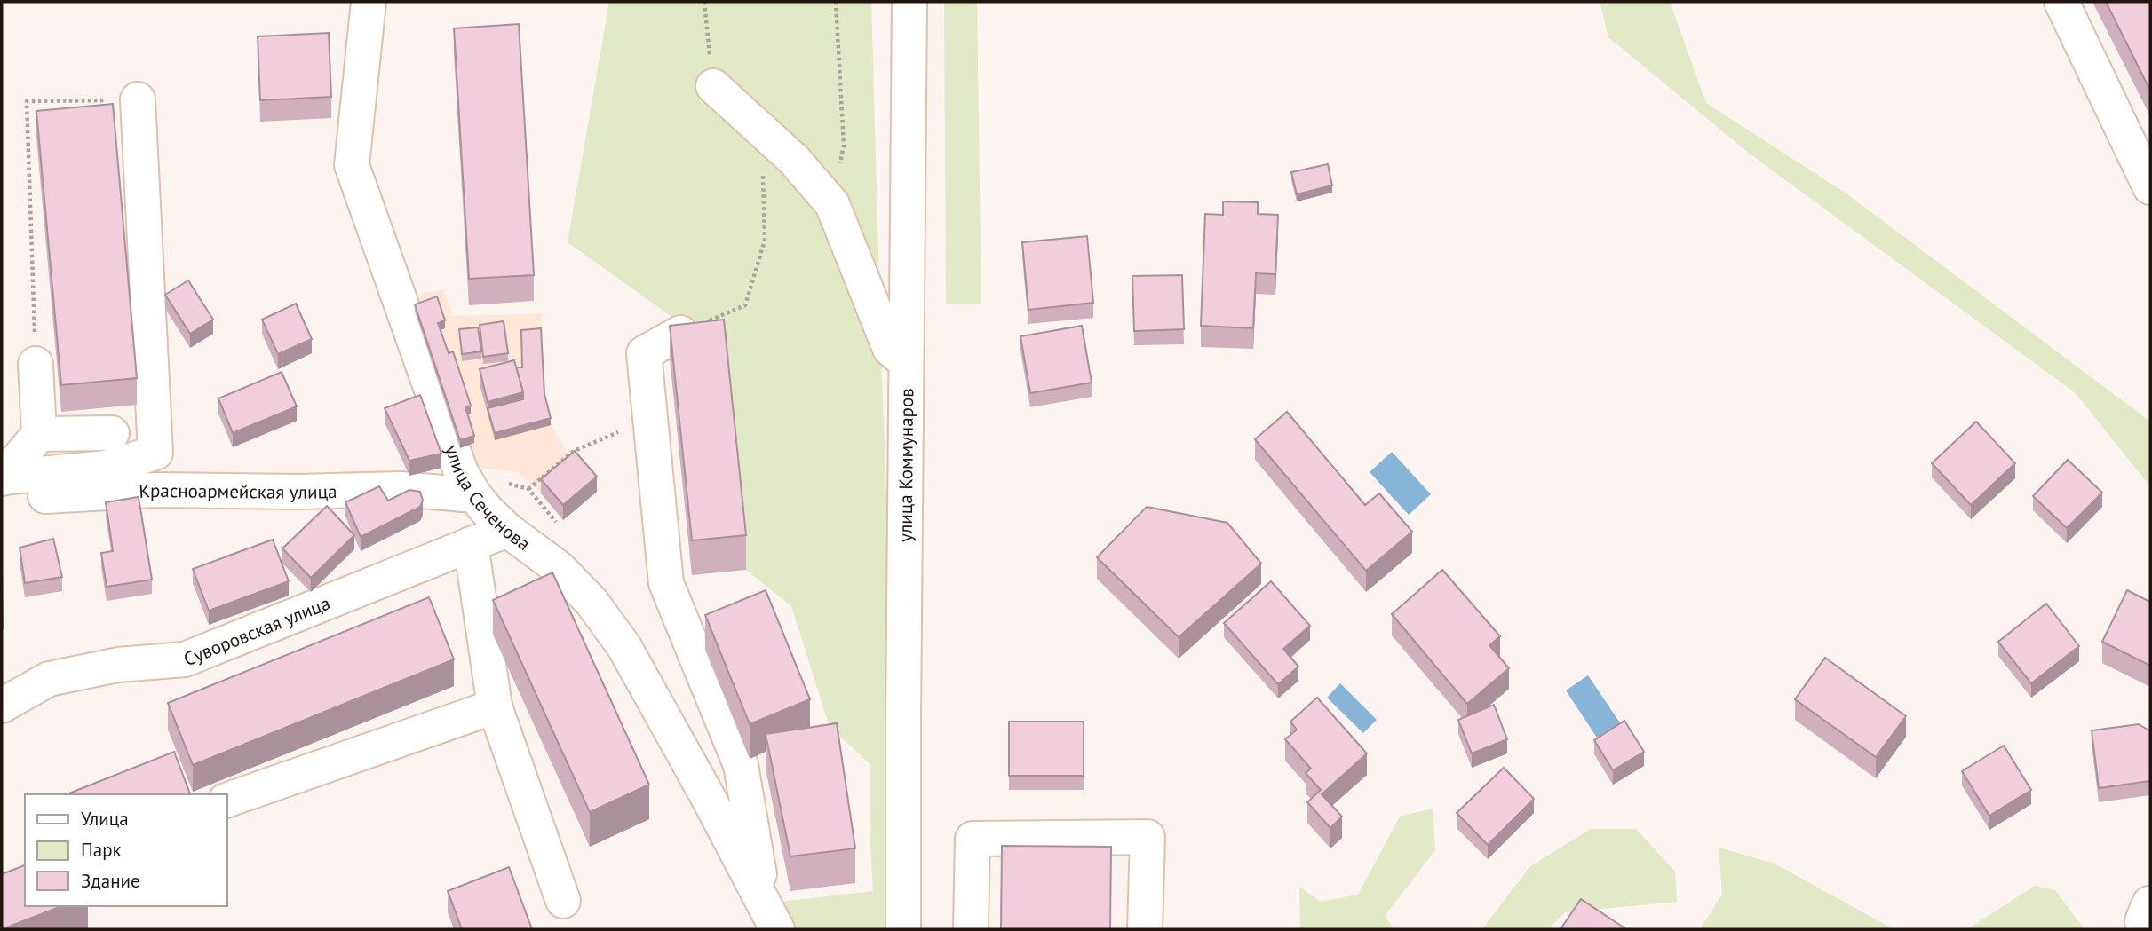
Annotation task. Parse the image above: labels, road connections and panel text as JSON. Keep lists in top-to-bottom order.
{
  "streets": {
    "street": [
      "улица Коммунаров",
      "Красноармейская улица",
      "улица Сеченова",
      "Суворовская улица"
    ]
  },
  "crossings": [
    ["Красноармейская улица", "улица Сеченова"],
    ["улица Сеченова", "Суворовская улица"]
  ],
  "legend": ["Улица", "Парк", "Здание"]
}
